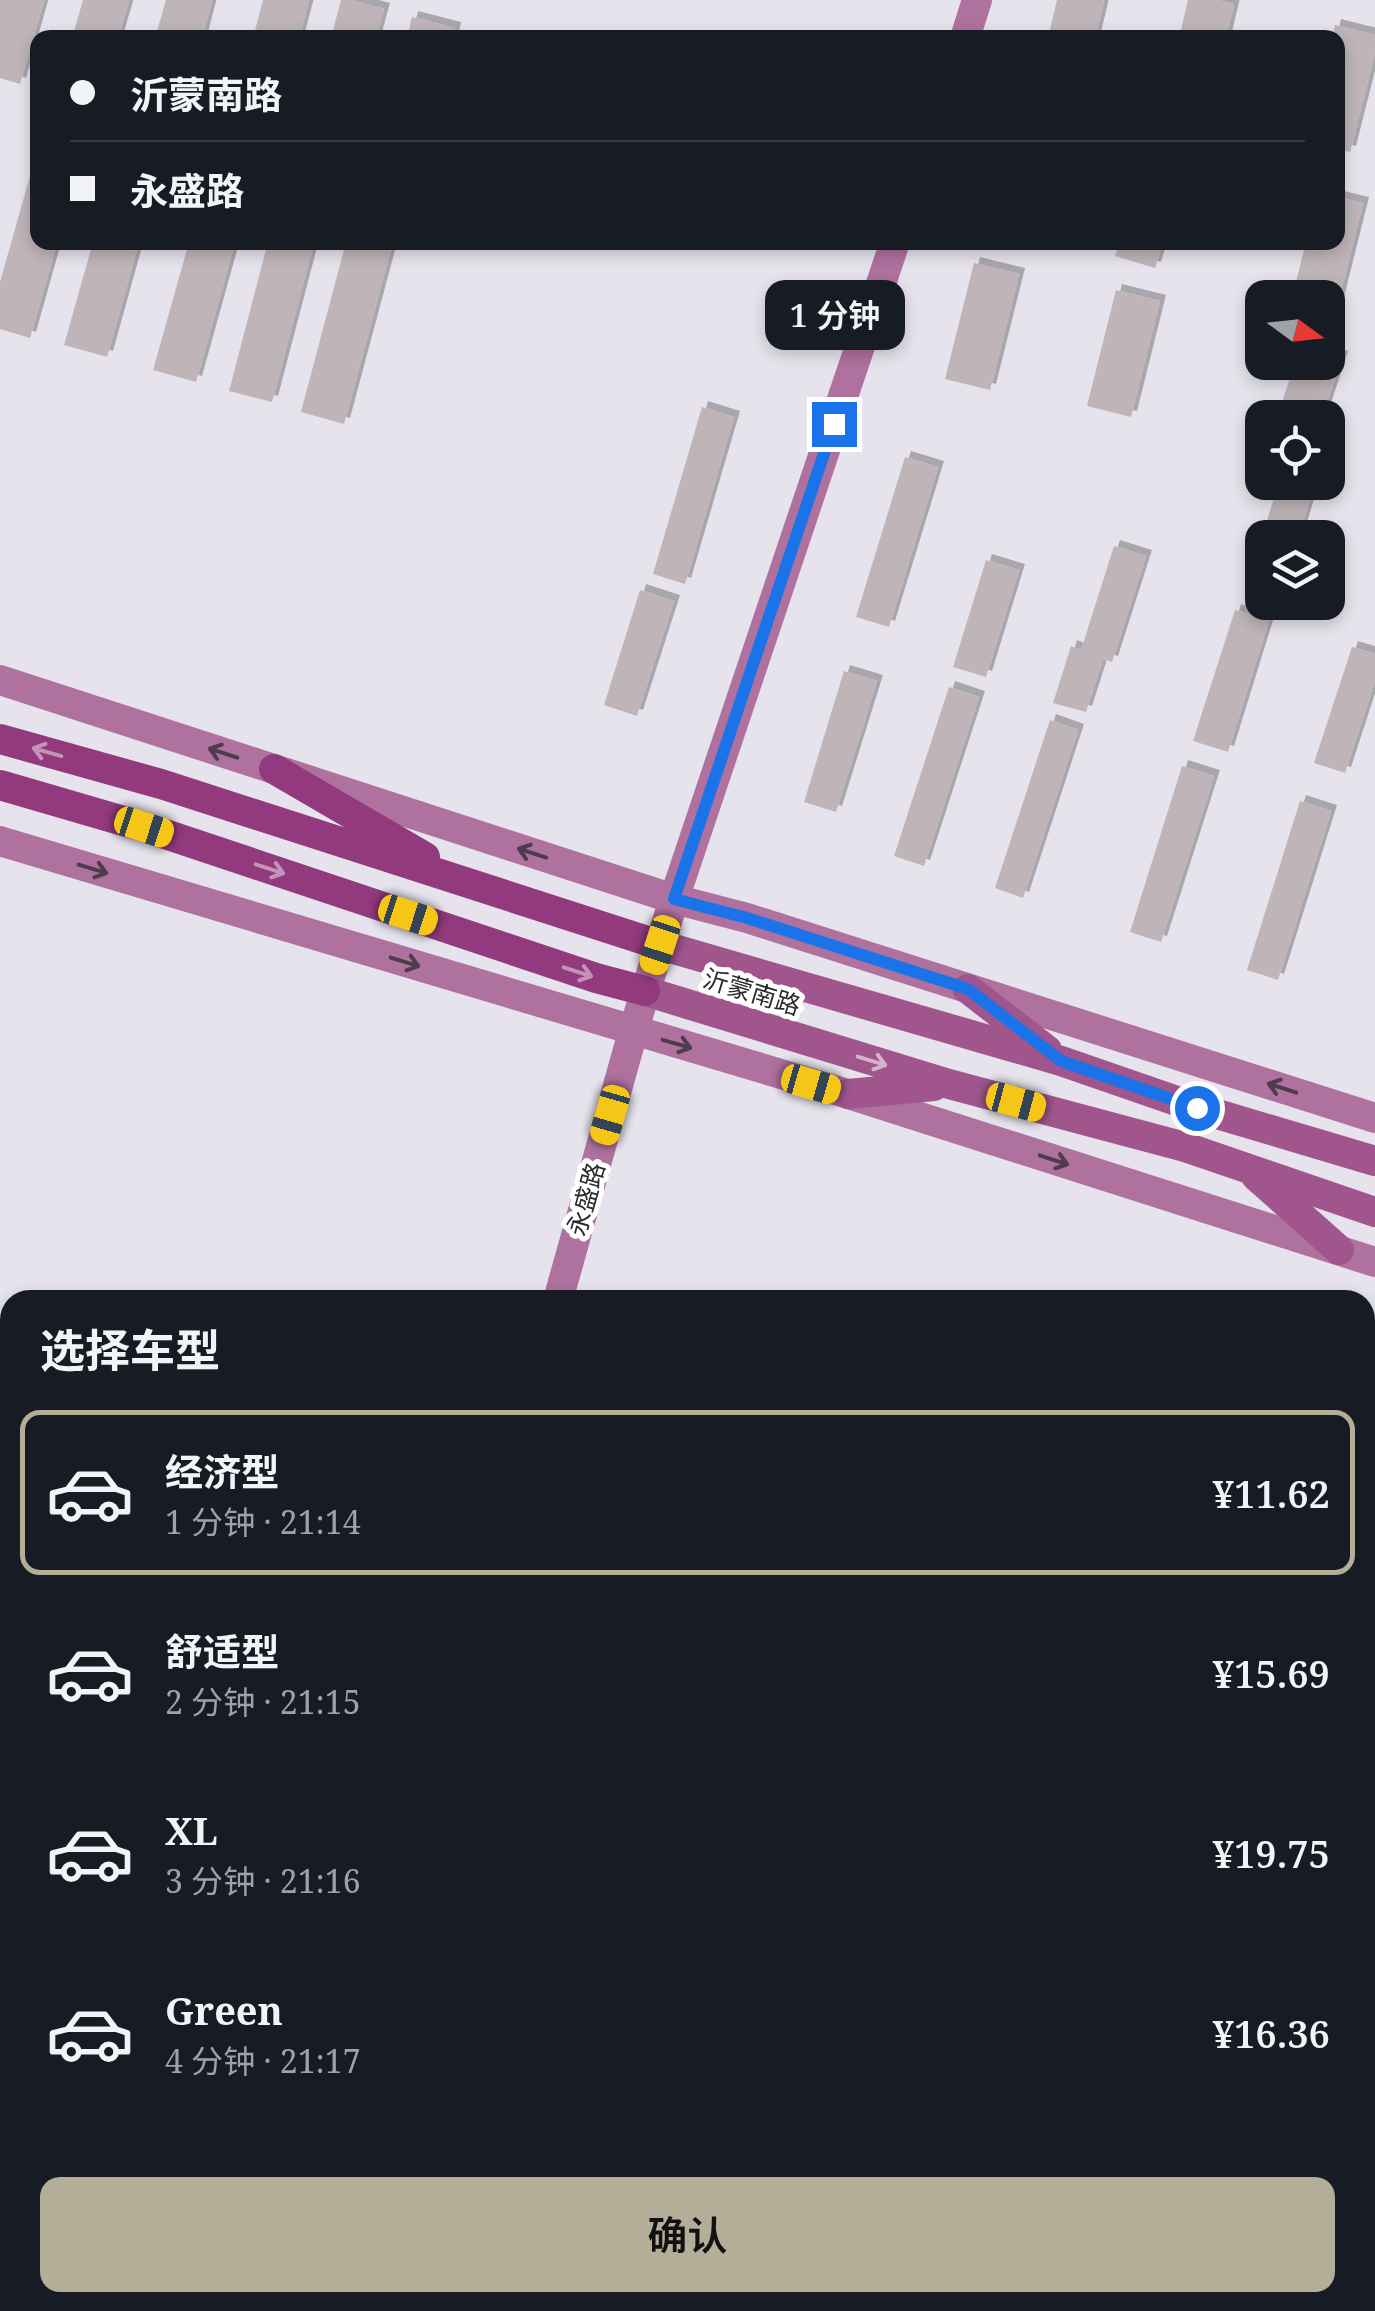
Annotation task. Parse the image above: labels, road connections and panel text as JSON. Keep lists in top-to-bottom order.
{
  "streets": {
    "highway": ["沂蒙南路"],
    "street": ["永盛路"]
  },
  "crossings": [
    ["沂蒙南路", "永盛路"]
  ],
  "north": "right",
  "page": {
    "banner": ["沂蒙南路", "永盛路"],
    "bubble": "1 分钟",
    "heading": "选择车型",
    "list": [
      {
        "name": "经济型",
        "note": "1 分钟 · 21:14",
        "value": "¥11.62"
      },
      {
        "name": "舒适型",
        "note": "2 分钟 · 21:15",
        "value": "¥15.69"
      },
      {
        "name": "XL",
        "note": "3 分钟 · 21:16",
        "value": "¥19.75"
      },
      {
        "name": "Green",
        "note": "4 分钟 · 21:17",
        "value": "¥16.36"
      }
    ],
    "buttons": "确认"
  }
}
